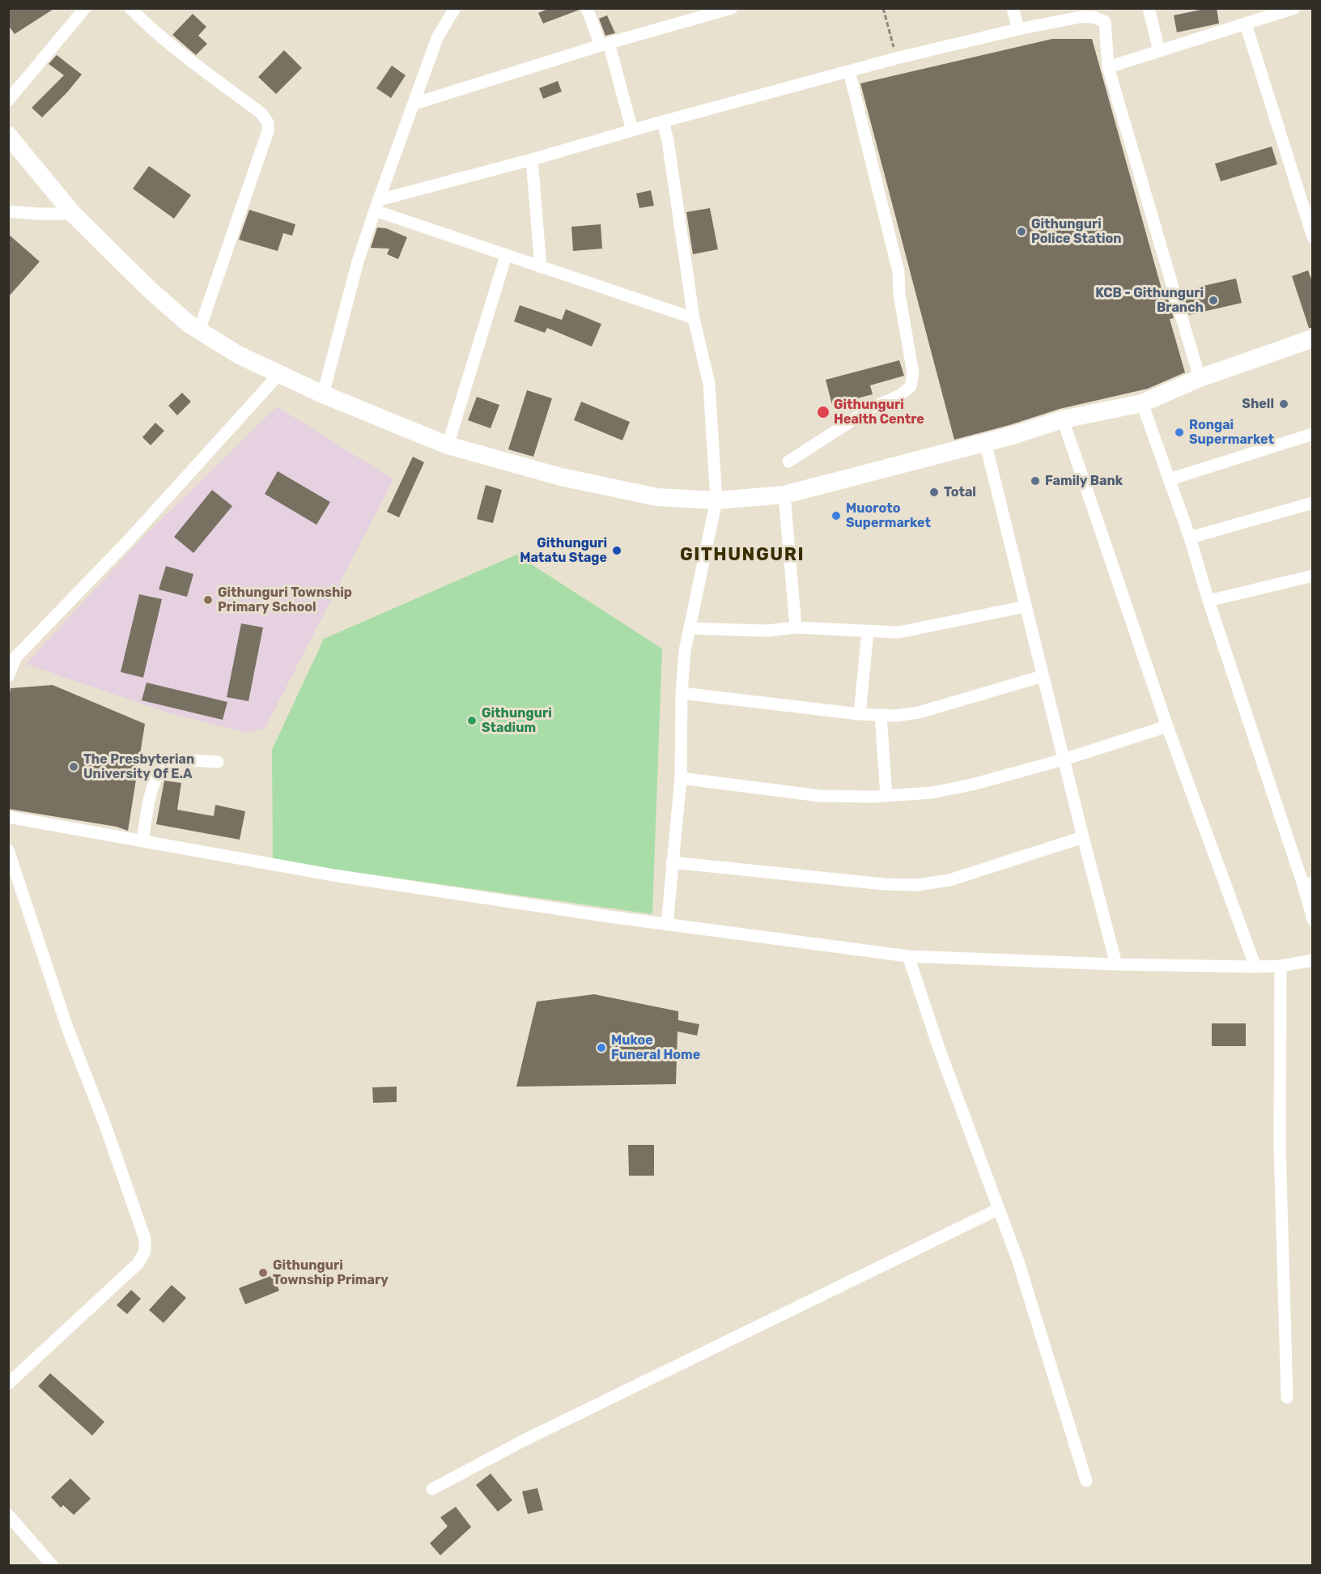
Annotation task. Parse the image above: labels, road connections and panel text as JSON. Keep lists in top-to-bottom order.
{
  "districts": ["GITHUNGURI"],
  "places": [
    "Githunguri Police Station",
    "KCB - Githunguri Branch",
    "Shell",
    "Githunguri Health Centre",
    "Rongai Supermarket",
    "Family Bank",
    "Total",
    "Muoroto Supermarket",
    "Githunguri Matatu Stage",
    "Githunguri Township Primary School",
    "Githunguri Stadium",
    "The Presbyterian University Of E.A",
    "Mukoe Funeral Home",
    "Githunguri Township Primary"
  ]
}
